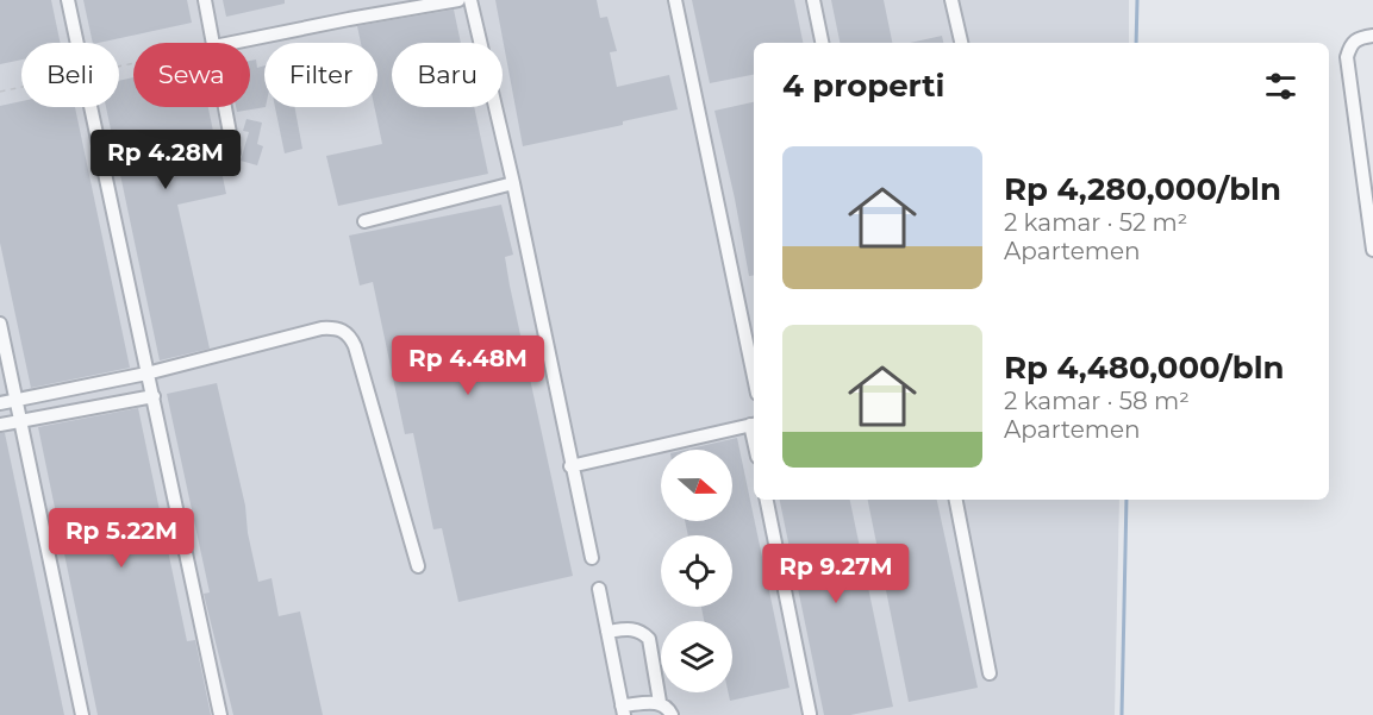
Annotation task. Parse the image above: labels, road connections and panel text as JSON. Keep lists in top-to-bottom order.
{
  "north": "right",
  "page": {
    "chip": [
      "Beli",
      "Sewa",
      "Filter",
      "Baru"
    ],
    "heading": "4 properti",
    "list": [
      {
        "name": "Rp 4,280,000/bln",
        "note": "2 kamar · 52 m² · Apartemen"
      },
      {
        "name": "Rp 4,480,000/bln",
        "note": "2 kamar · 58 m² · Apartemen"
      }
    ],
    "price": [
      "Rp 4.28M",
      "Rp 4.48M",
      "Rp 5.22M",
      "Rp 9.27M"
    ]
  }
}
